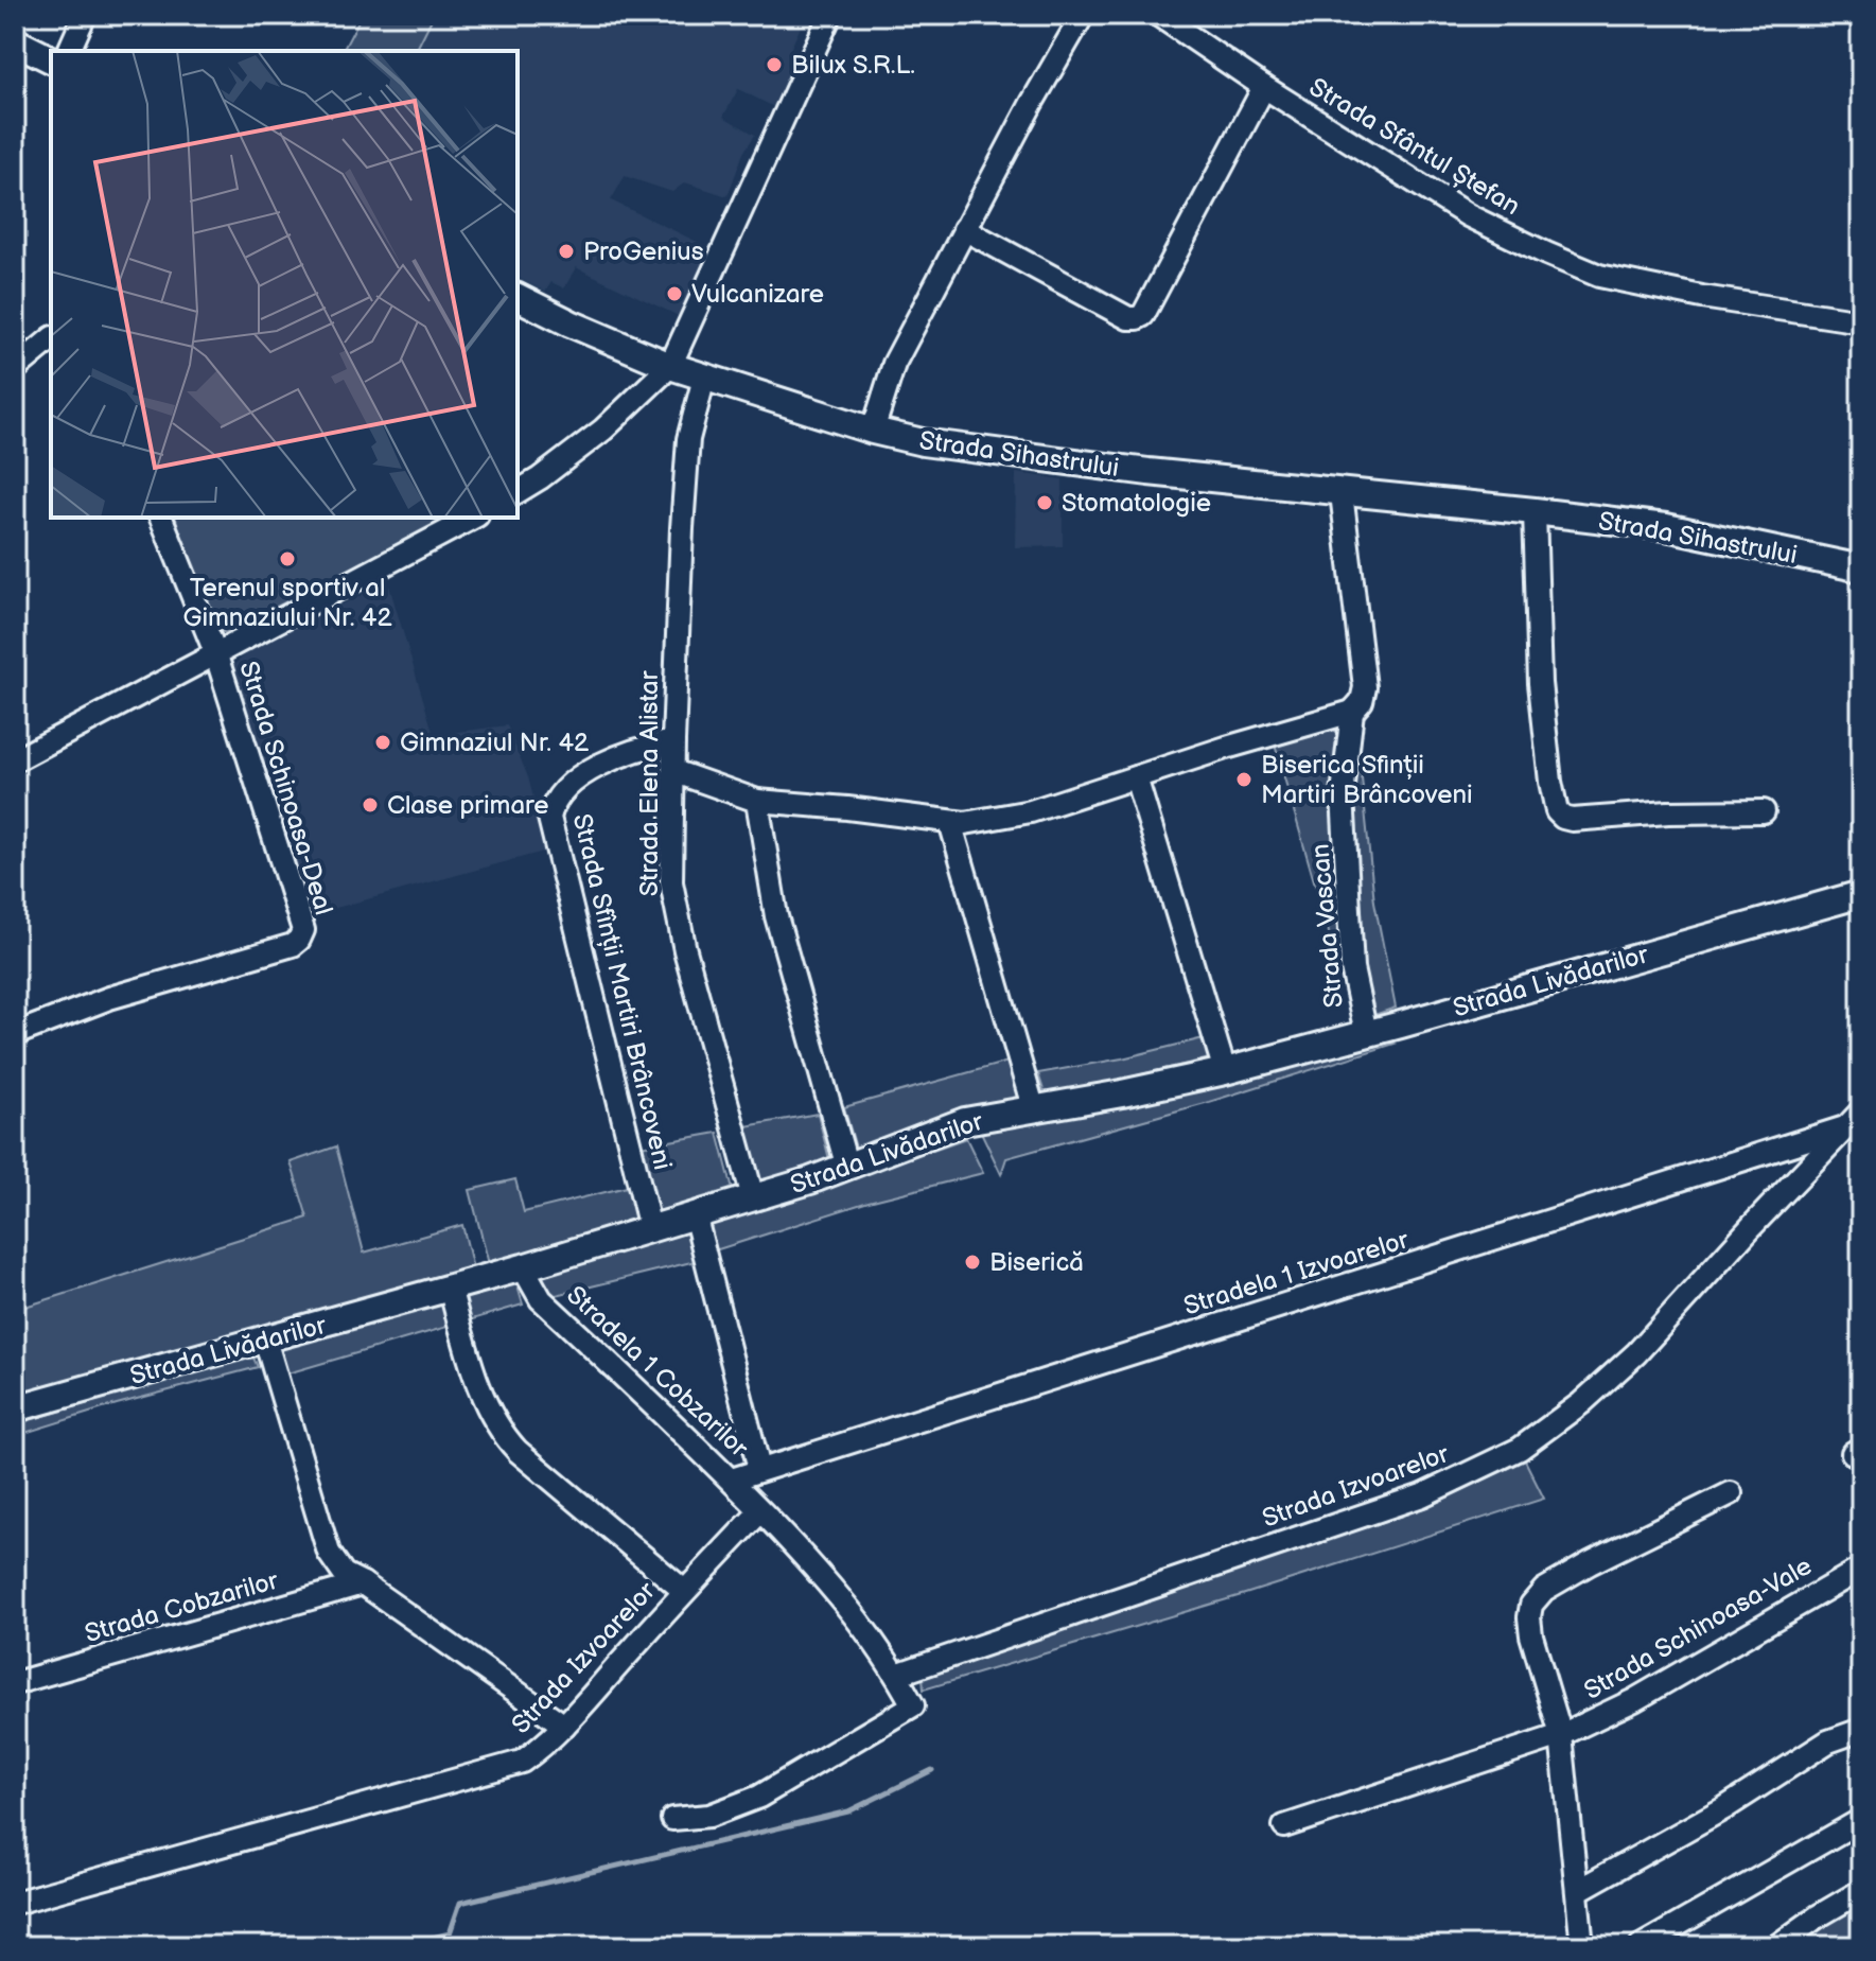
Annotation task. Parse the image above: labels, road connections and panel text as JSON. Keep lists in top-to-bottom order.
{
  "streets": {
    "street": [
      "Strada Sfântul Ștefan",
      "Strada Sihastrului",
      "Strada Elena Alistar",
      "Strada Schinoasa-Deal",
      "Strada Vascan",
      "Strada Livădarilor",
      "Strada Sfînții Martiri Brâncoveni",
      "Stradela 1 Izvoarelor",
      "Stradela 1 Cobzarilor",
      "Strada Izvoarelor",
      "Strada Cobzarilor",
      "Strada Schinoasa-Vale"
    ]
  },
  "crossings": [
    ["Strada Sihastrului", "Strada Elena Alistar"],
    ["Strada Elena Alistar", "Strada Livădarilor"],
    ["Strada Elena Alistar", "Strada Sfînții Martiri Brâncoveni"],
    ["Strada Vascan", "Strada Livădarilor"],
    ["Strada Livădarilor", "Strada Sfînții Martiri Brâncoveni"],
    ["Strada Livădarilor", "Stradela 1 Cobzarilor"],
    ["Stradela 1 Izvoarelor", "Stradela 1 Cobzarilor"],
    ["Stradela 1 Izvoarelor", "Strada Izvoarelor"],
    ["Stradela 1 Cobzarilor", "Strada Izvoarelor"]
  ],
  "places": [
    "Bilux S.R.L.",
    "ProGenius",
    "Vulcanizare",
    "Stomatologie",
    "Terenul sportiv al Gimnaziului Nr. 42",
    "Gimnaziul Nr. 42",
    "Biserica Sfinții Martiri Brâncoveni",
    "Clase primare",
    "Biserică"
  ]
}
